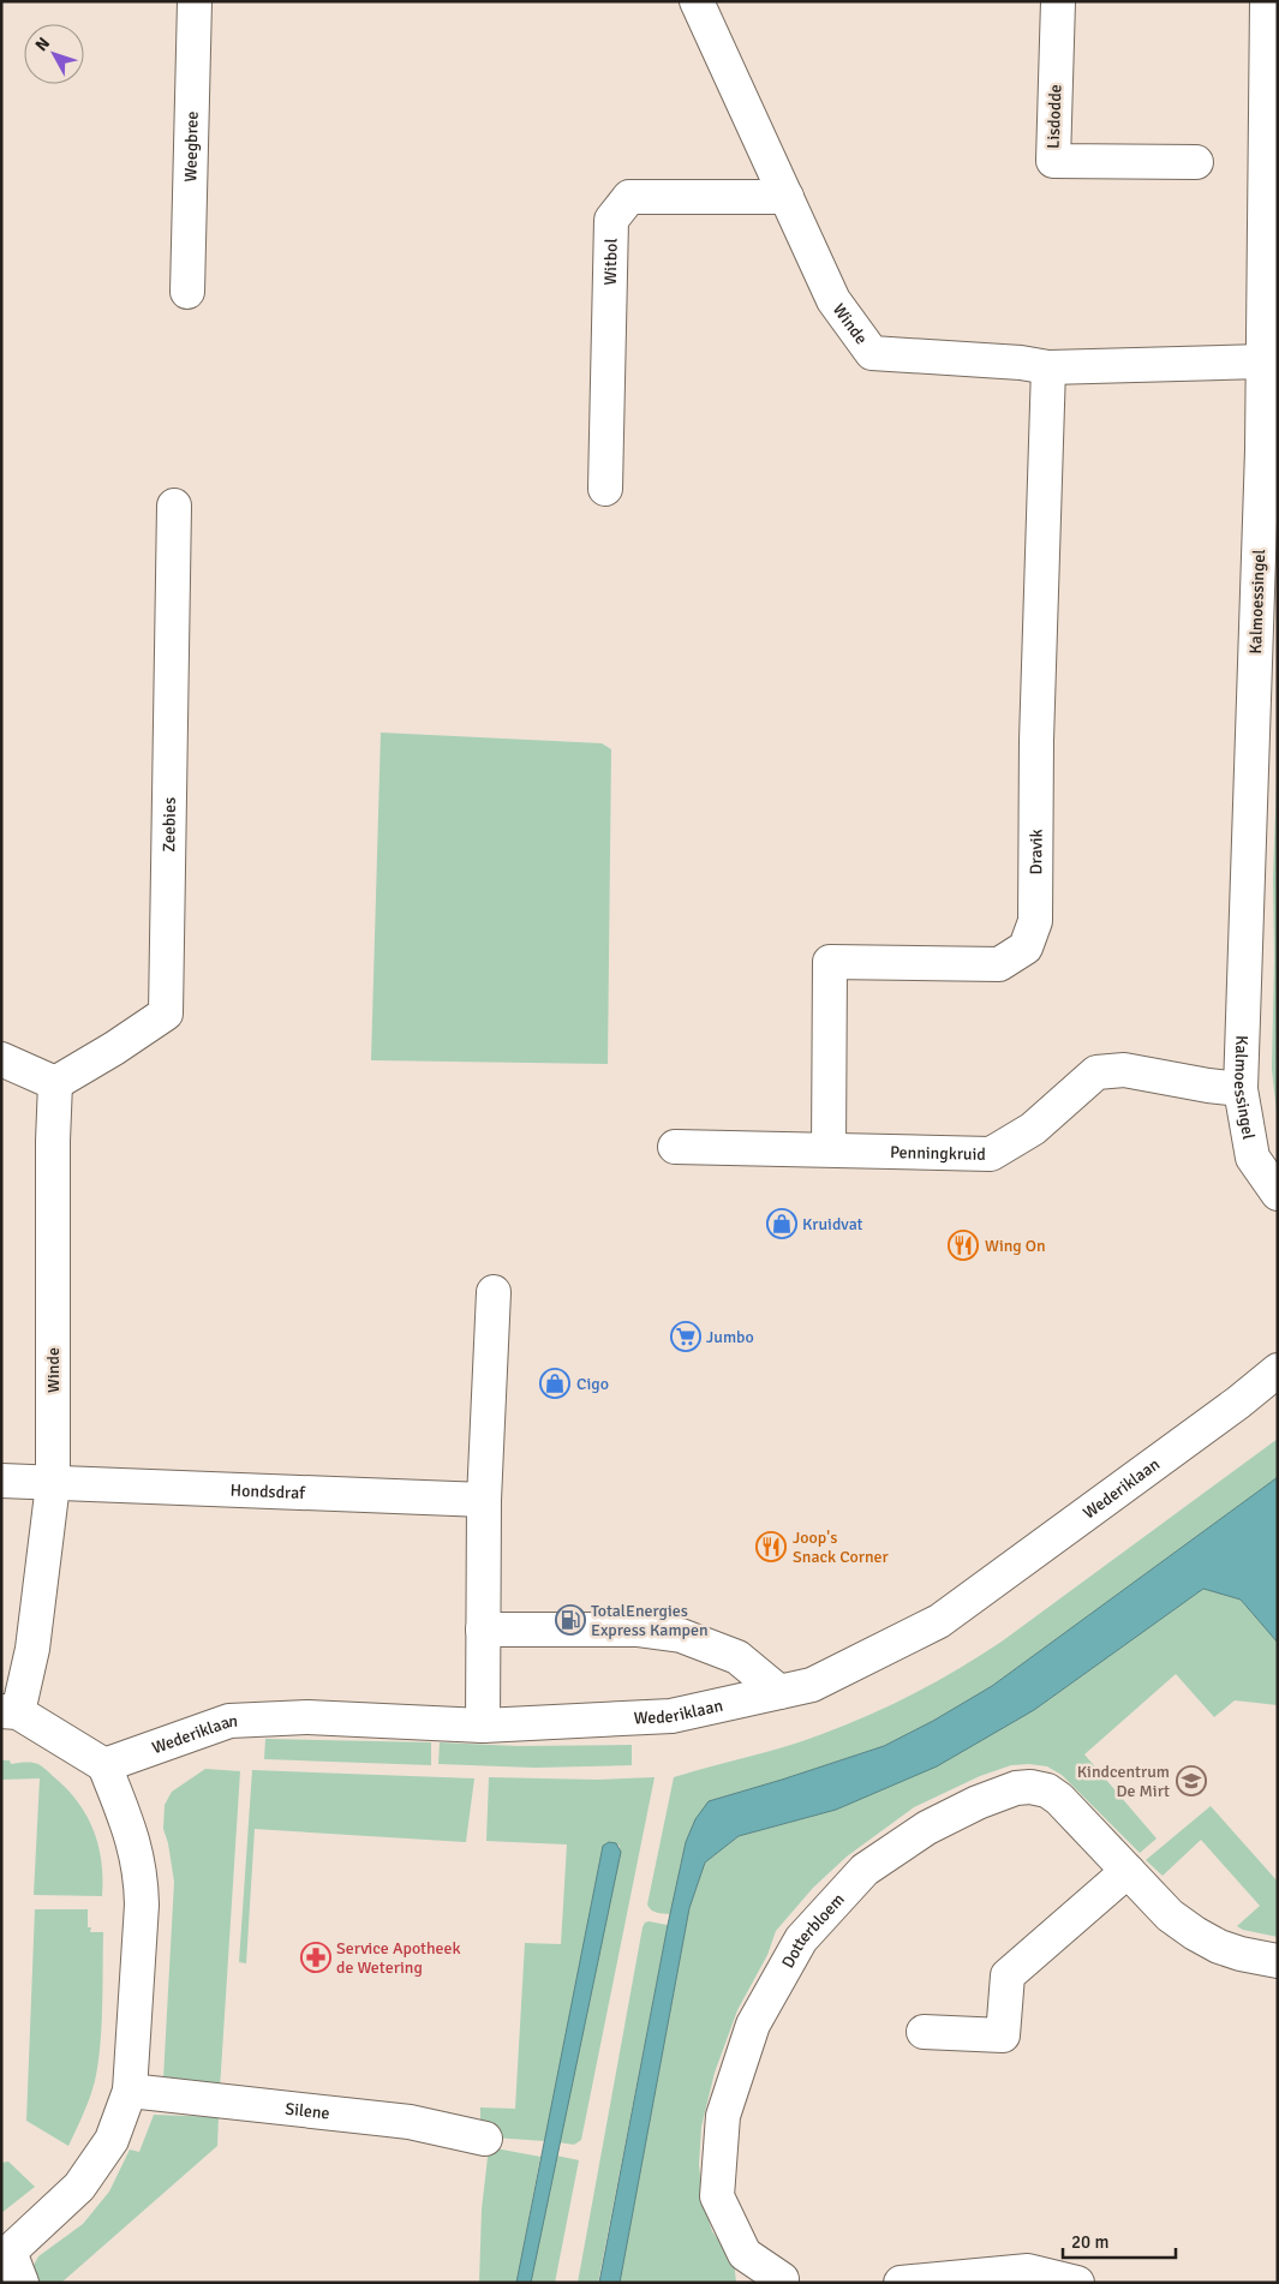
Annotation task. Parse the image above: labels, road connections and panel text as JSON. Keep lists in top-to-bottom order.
{
  "streets": {
    "street": [
      "Lisdodde",
      "Weegbree",
      "Witbol",
      "Winde",
      "Kalmoessingel",
      "Zeebies",
      "Dravik",
      "Penningkruid",
      "Wederiklaan",
      "Hondsdraf",
      "Dotterbloem",
      "Silene"
    ]
  },
  "crossings": [
    ["Witbol", "Winde"],
    ["Winde", "Kalmoessingel"],
    ["Winde", "Zeebies"],
    ["Winde", "Dravik"],
    ["Winde", "Hondsdraf"],
    ["Kalmoessingel", "Penningkruid"],
    ["Dravik", "Penningkruid"]
  ],
  "places": {
    "shop": ["Kruidvat", "Cigo"],
    "restaurant": ["Wing On", "Joop's Snack Corner"],
    "supermarket": ["Jumbo"],
    "fuel station": ["TotalEnergies Express Kampen"],
    "school or university": ["Kindcentrum De Mirt"],
    "pharmacy": ["Service Apotheek de Wetering"]
  },
  "scale_bar": "20 m",
  "north": "top left"
}
